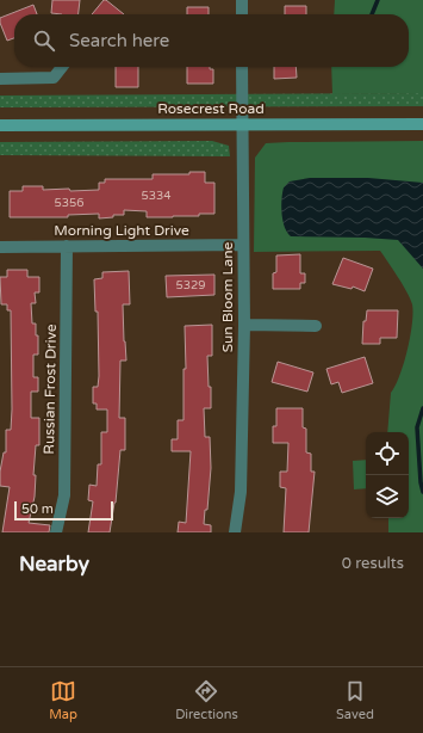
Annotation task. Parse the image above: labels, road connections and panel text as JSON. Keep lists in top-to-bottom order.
{
  "streets": {
    "main road": ["Rosecrest Road"],
    "street": ["Morning Light Drive", "Sun Bloom Lane", "Russian Frost Drive"]
  },
  "crossings": [
    ["Rosecrest Road", "Sun Bloom Lane"],
    ["Morning Light Drive", "Sun Bloom Lane"],
    ["Morning Light Drive", "Russian Frost Drive"]
  ],
  "house_numbers": ["5334", "5356", "5329"],
  "scale_bar": "50 m",
  "page": {
    "search": "Search here",
    "scale": "50 m",
    "heading": ["Nearby", "0 results"],
    "nav": ["Map", "Directions", "Saved"]
  }
}
